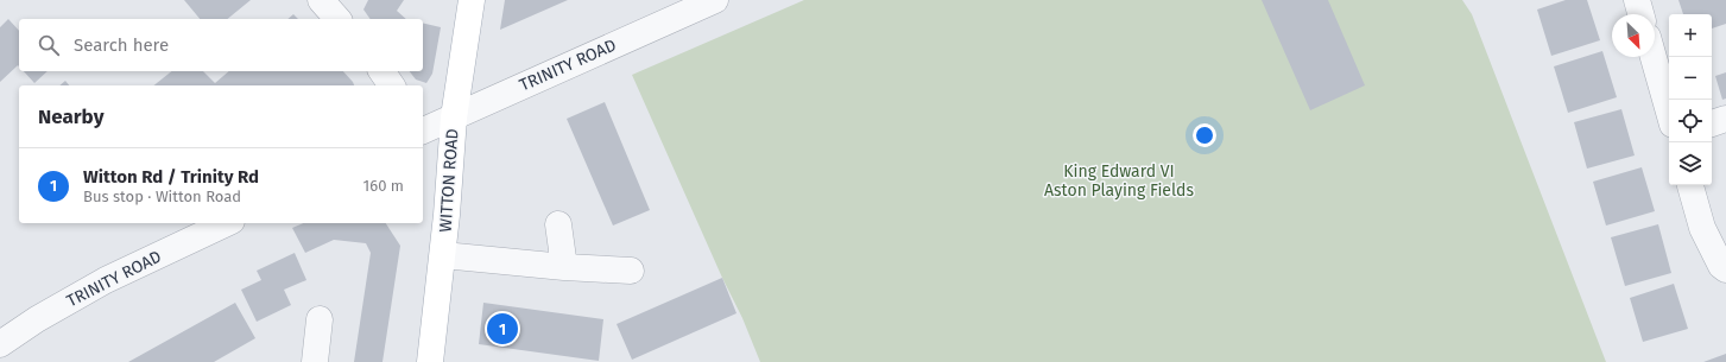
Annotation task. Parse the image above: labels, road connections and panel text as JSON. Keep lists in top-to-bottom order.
{
  "streets": {
    "main road": ["WITTON ROAD"],
    "street": ["TRINITY ROAD"]
  },
  "crossings": [
    ["TRINITY ROAD", "WITTON ROAD"]
  ],
  "parks": ["King Edward VI Aston Playing Fields"],
  "north": "bottom right",
  "page": {
    "map_buttons": ["+", "−"],
    "search": "Search here",
    "heading": "Nearby",
    "list": [
      {
        "mark": "1",
        "name": "Witton Rd / Trinity Rd",
        "note": "Bus stop · Witton Road",
        "value": "160 m"
      }
    ],
    "pins": "1"
  }
}
